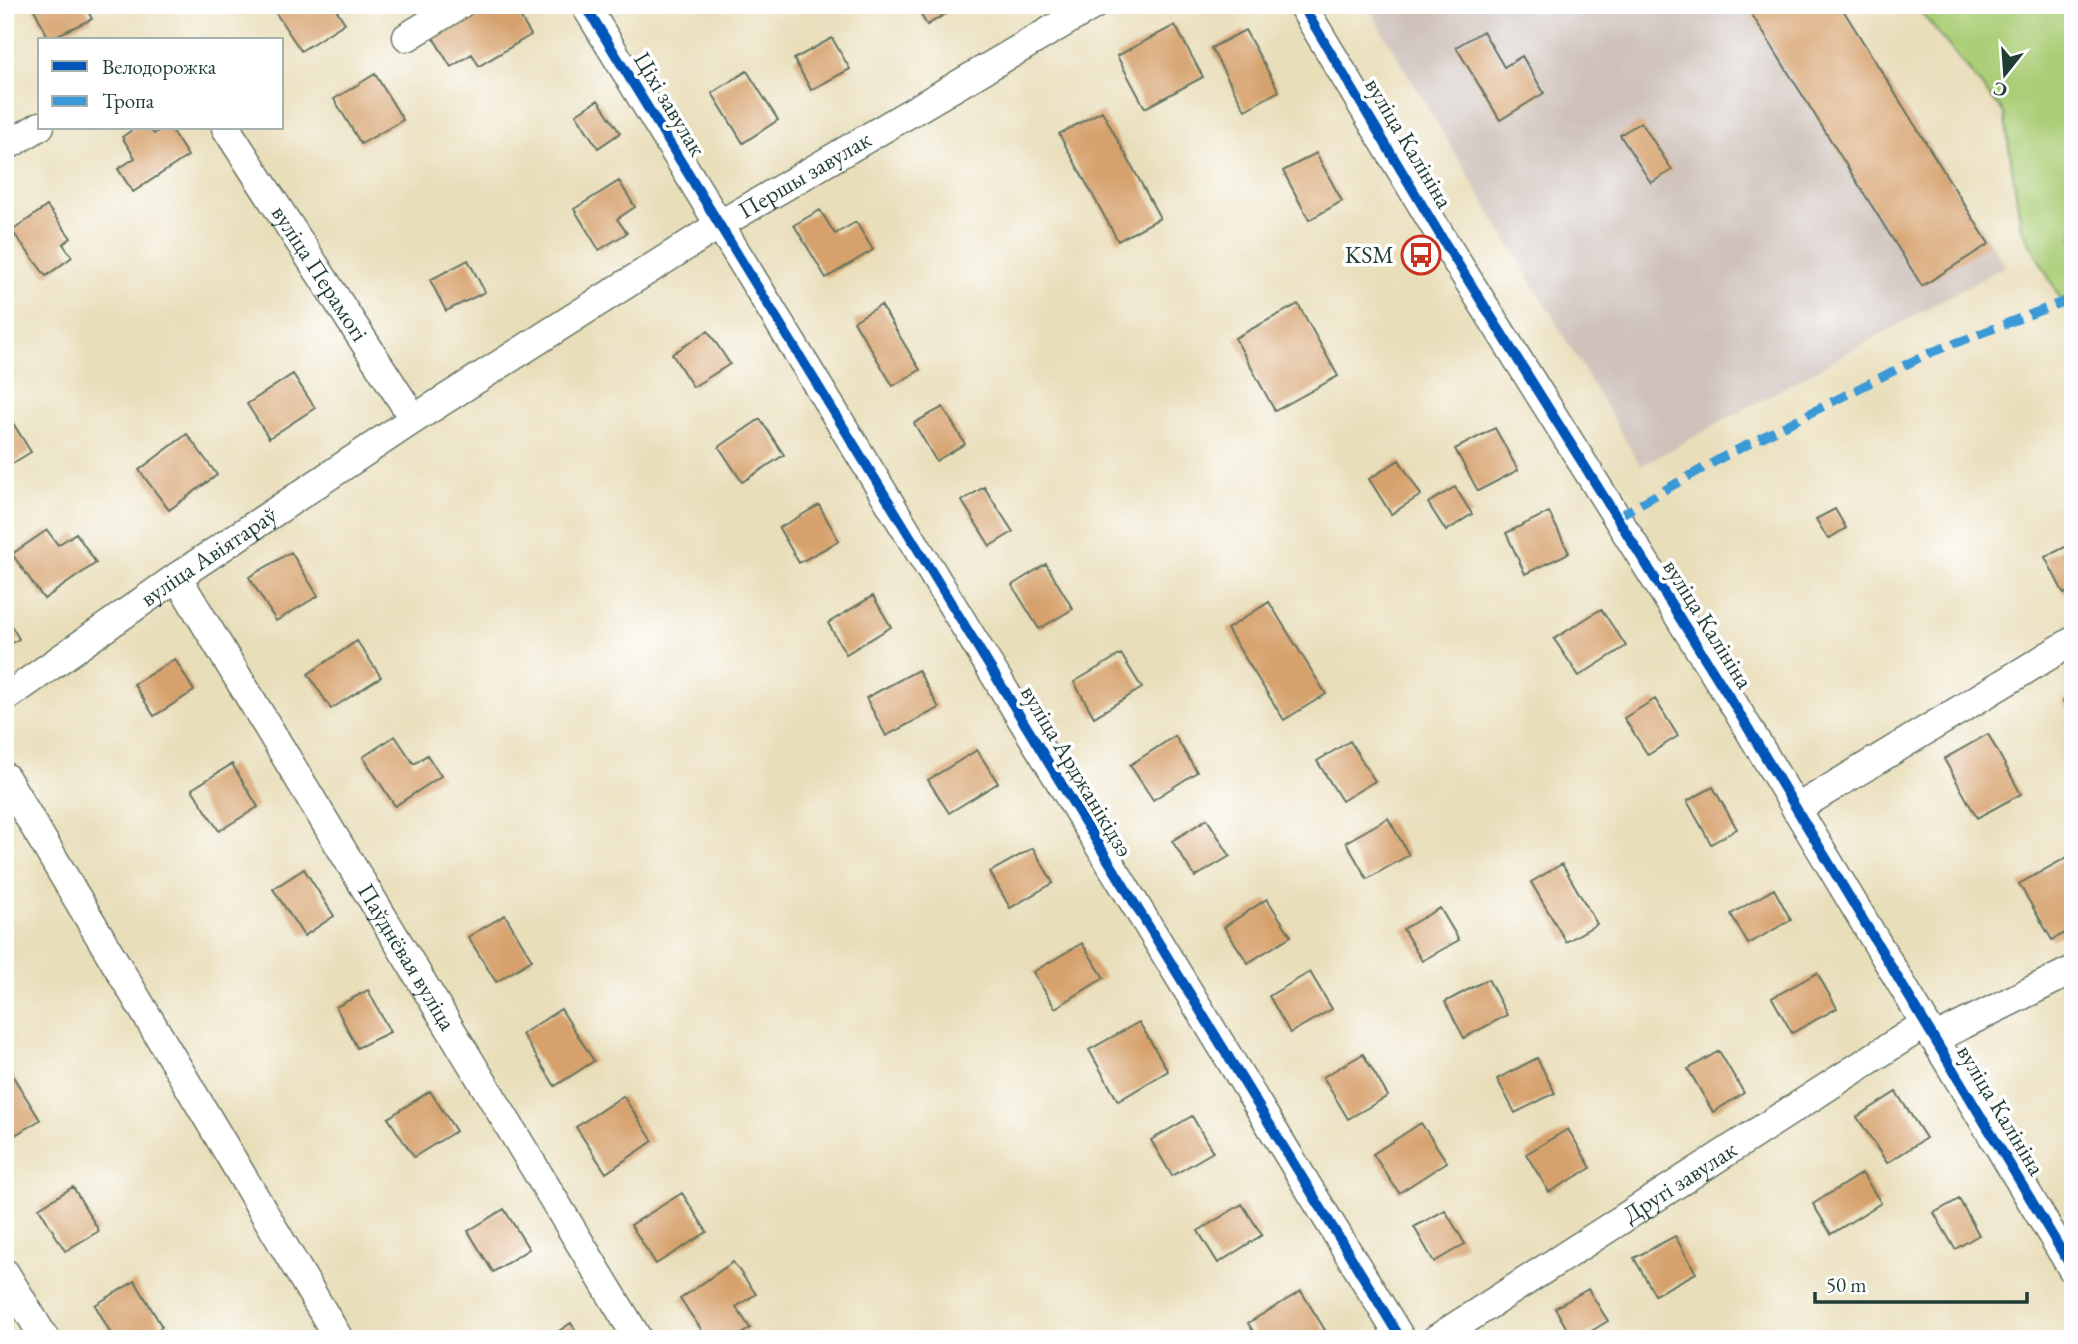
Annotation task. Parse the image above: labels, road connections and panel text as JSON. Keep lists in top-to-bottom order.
{
  "streets": {
    "street": [
      "Ціхі завулак",
      "вуліца Калініна",
      "Першы завулак",
      "вуліца Перамогі",
      "вуліца Авіятараў",
      "вуліца Арджанікідзэ",
      "Паўднёвая вуліца",
      "Другі завулак"
    ]
  },
  "crossings": [
    ["Ціхі завулак", "Першы завулак"],
    ["Ціхі завулак", "вуліца Арджанікідзэ"],
    ["вуліца Калініна", "Другі завулак"],
    ["Першы завулак", "вуліца Перамогі"],
    ["Першы завулак", "вуліца Авіятараў"],
    ["Першы завулак", "вуліца Арджанікідзэ"],
    ["вуліца Перамогі", "вуліца Авіятараў"],
    ["вуліца Авіятараў", "Паўднёвая вуліца"]
  ],
  "places": {
    "bus stop": ["KSM"]
  },
  "legend": ["Велодорожка", "Тропа"],
  "scale_bar": "50 m",
  "north": "bottom"
}
